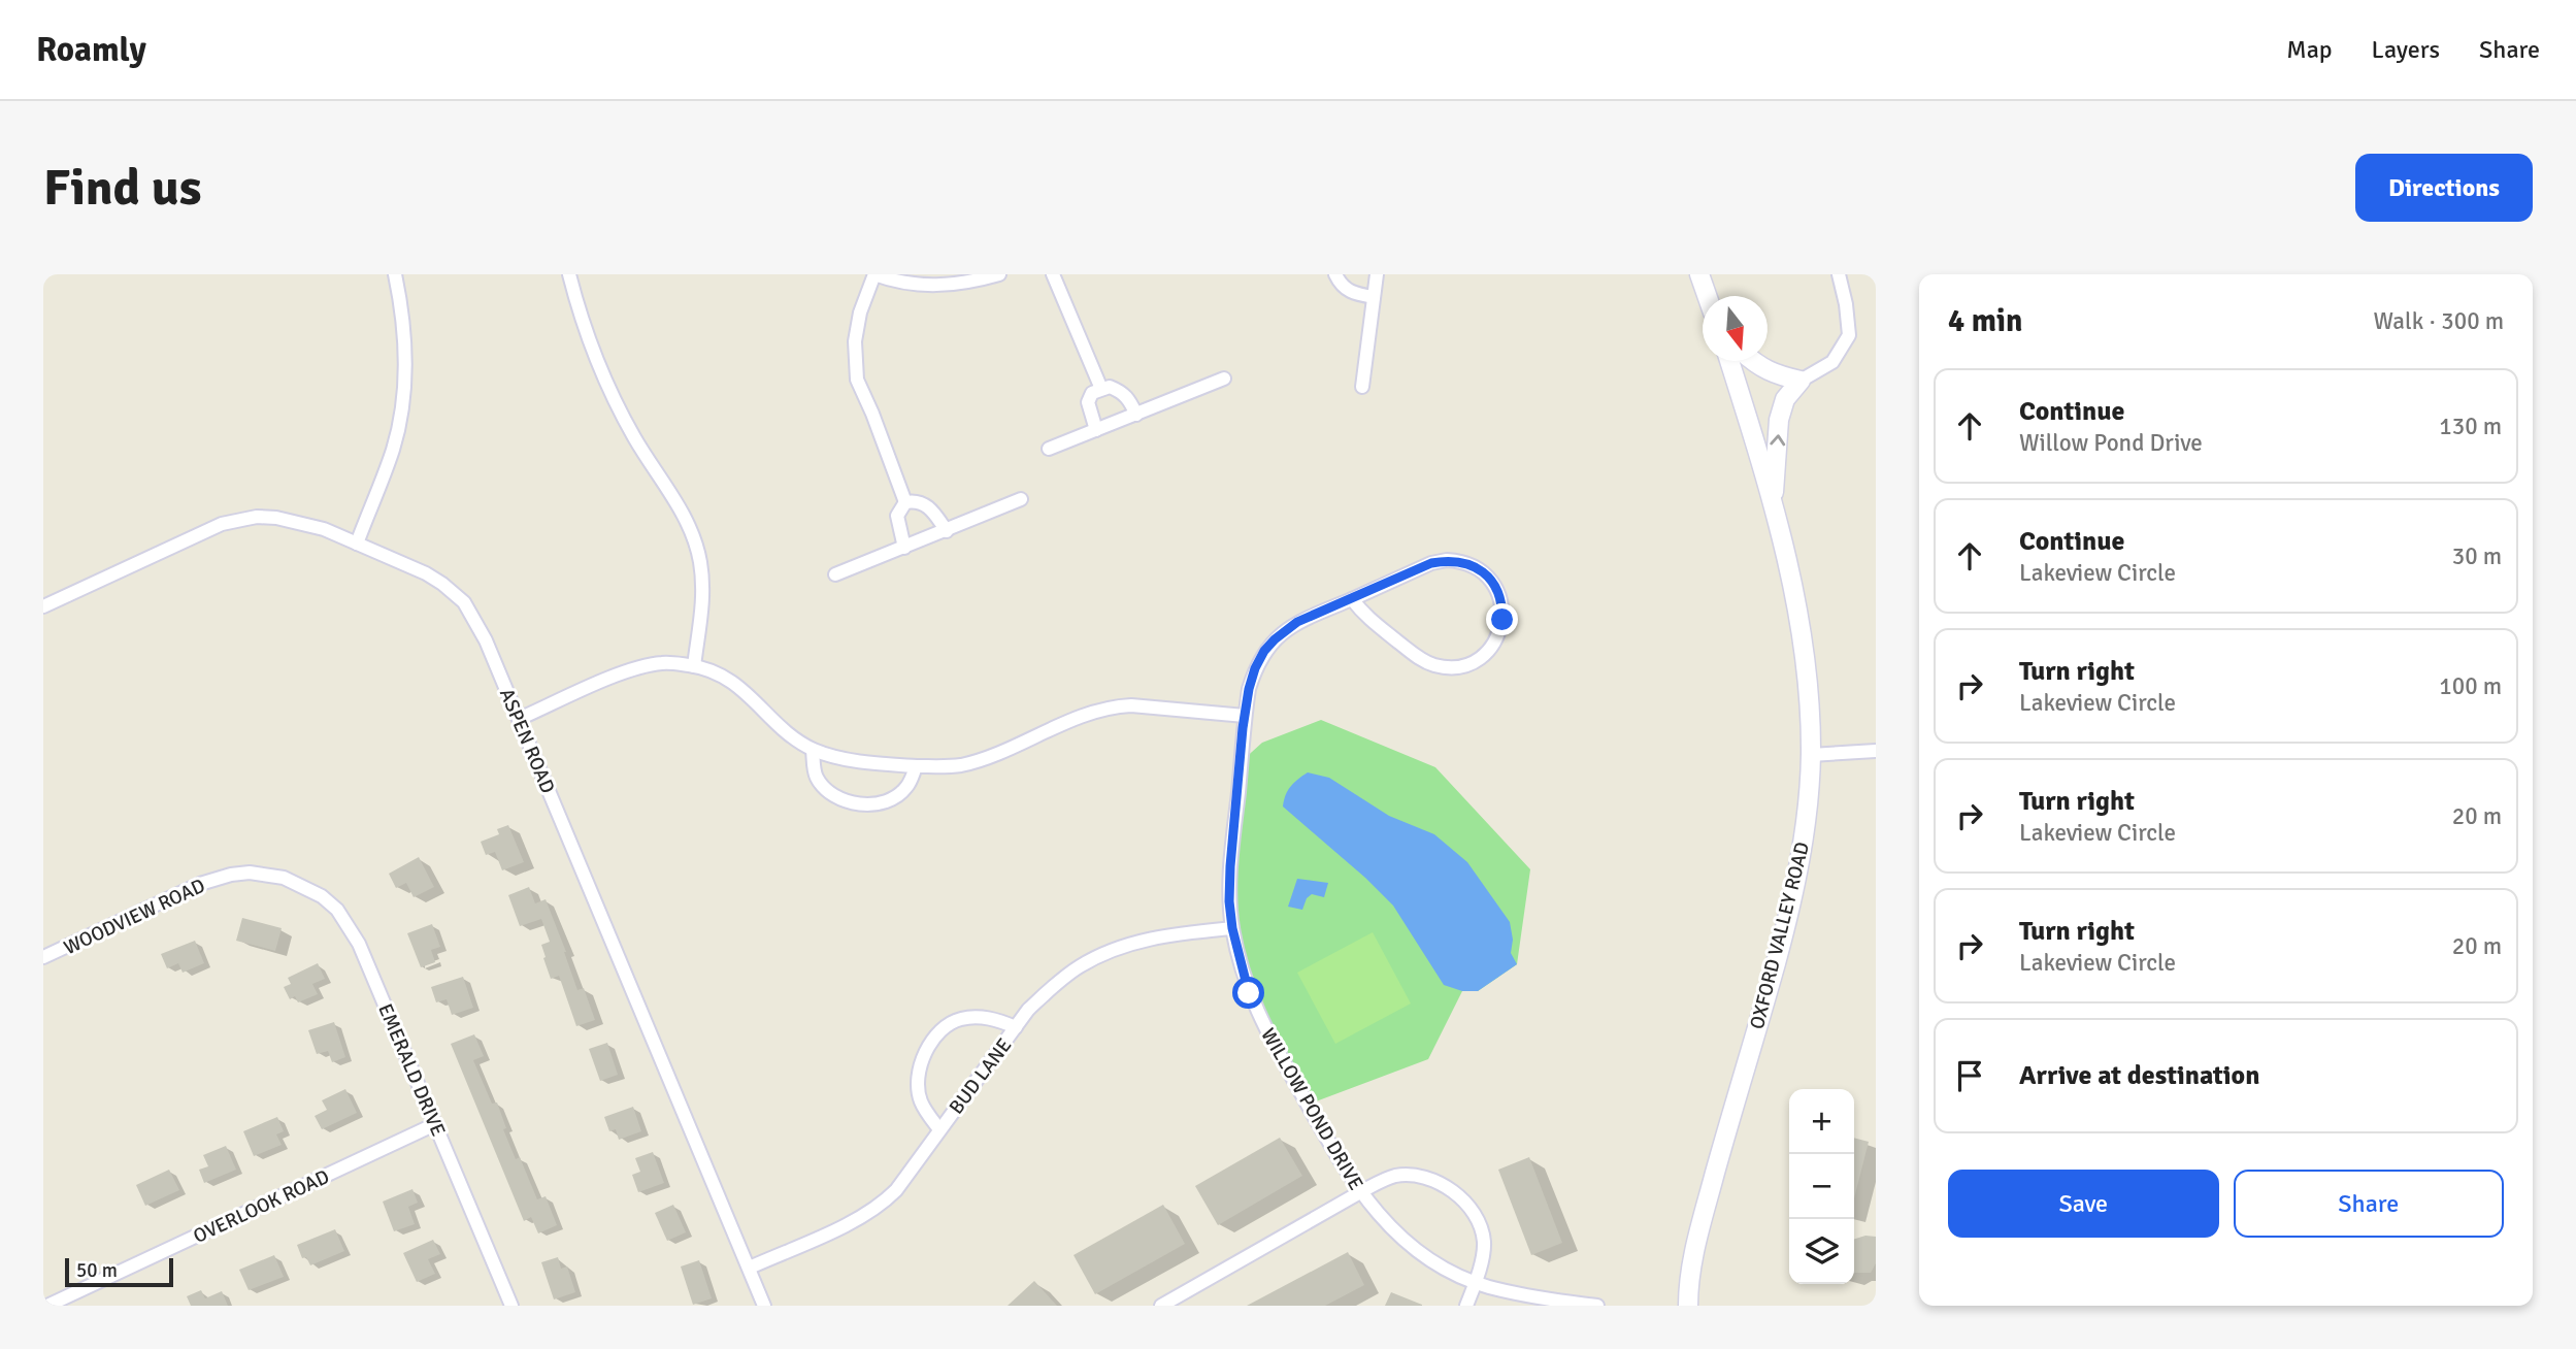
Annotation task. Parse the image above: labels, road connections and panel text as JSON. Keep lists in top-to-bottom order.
{
  "streets": {
    "main road": ["OXFORD VALLEY ROAD"],
    "street": [
      "ASPEN ROAD",
      "WOODVIEW ROAD",
      "EMERALD DRIVE",
      "BUD LANE",
      "WILLOW POND DRIVE",
      "OVERLOOK ROAD"
    ]
  },
  "crossings": [
    ["ASPEN ROAD", "BUD LANE"],
    ["WOODVIEW ROAD", "EMERALD DRIVE"],
    ["EMERALD DRIVE", "OVERLOOK ROAD"],
    ["BUD LANE", "WILLOW POND DRIVE"]
  ],
  "scale_bar": "50 m",
  "north": "bottom",
  "page": {
    "header": "Roamly",
    "nav": ["Map", "Layers", "Share"],
    "buttons": [
      "Directions",
      ["Save", "Share"]
    ],
    "title": "Find us",
    "heading": ["4 min", "Walk · 300 m"],
    "list": [
      ["Continue", "Willow Pond Drive", "130 m"],
      ["Continue", "Lakeview Circle", "30 m"],
      ["Turn right", "Lakeview Circle", "100 m"],
      ["Turn right", "Lakeview Circle", "20 m"],
      ["Turn right", "Lakeview Circle", "20 m"],
      "Arrive at destination"
    ],
    "map_buttons": ["+", "−"],
    "scale": "50 m"
  }
}
